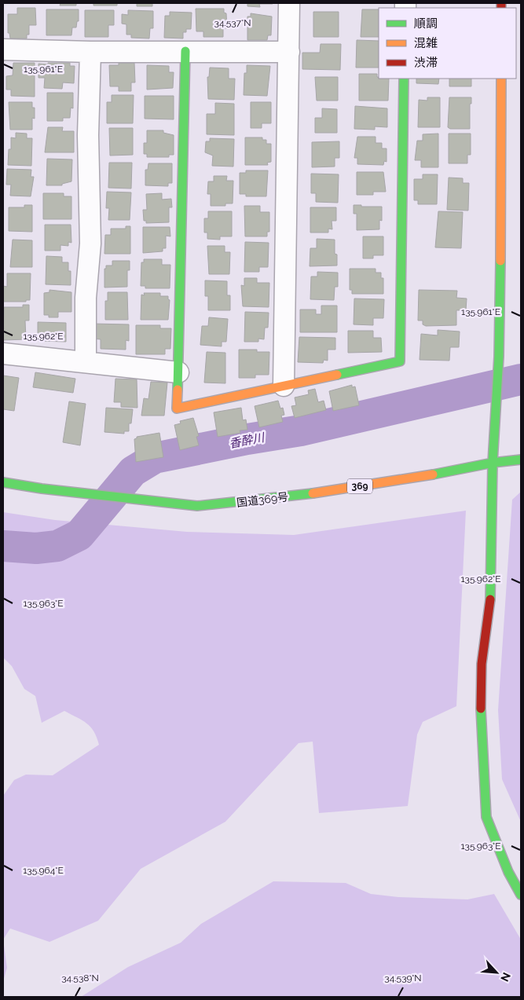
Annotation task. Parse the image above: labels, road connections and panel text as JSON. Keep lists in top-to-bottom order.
{
  "streets": {
    "main road": ["369", "国道369号"]
  },
  "water": ["香酔川"],
  "legend": ["順調", "混雑", "渋滞"],
  "north": "bottom right",
  "coordinates": [
    "34.537°N",
    "135.961°E",
    "135.962°E",
    "135.963°E",
    "135.964°E",
    "34.538°N",
    "34.539°N"
  ]
}
